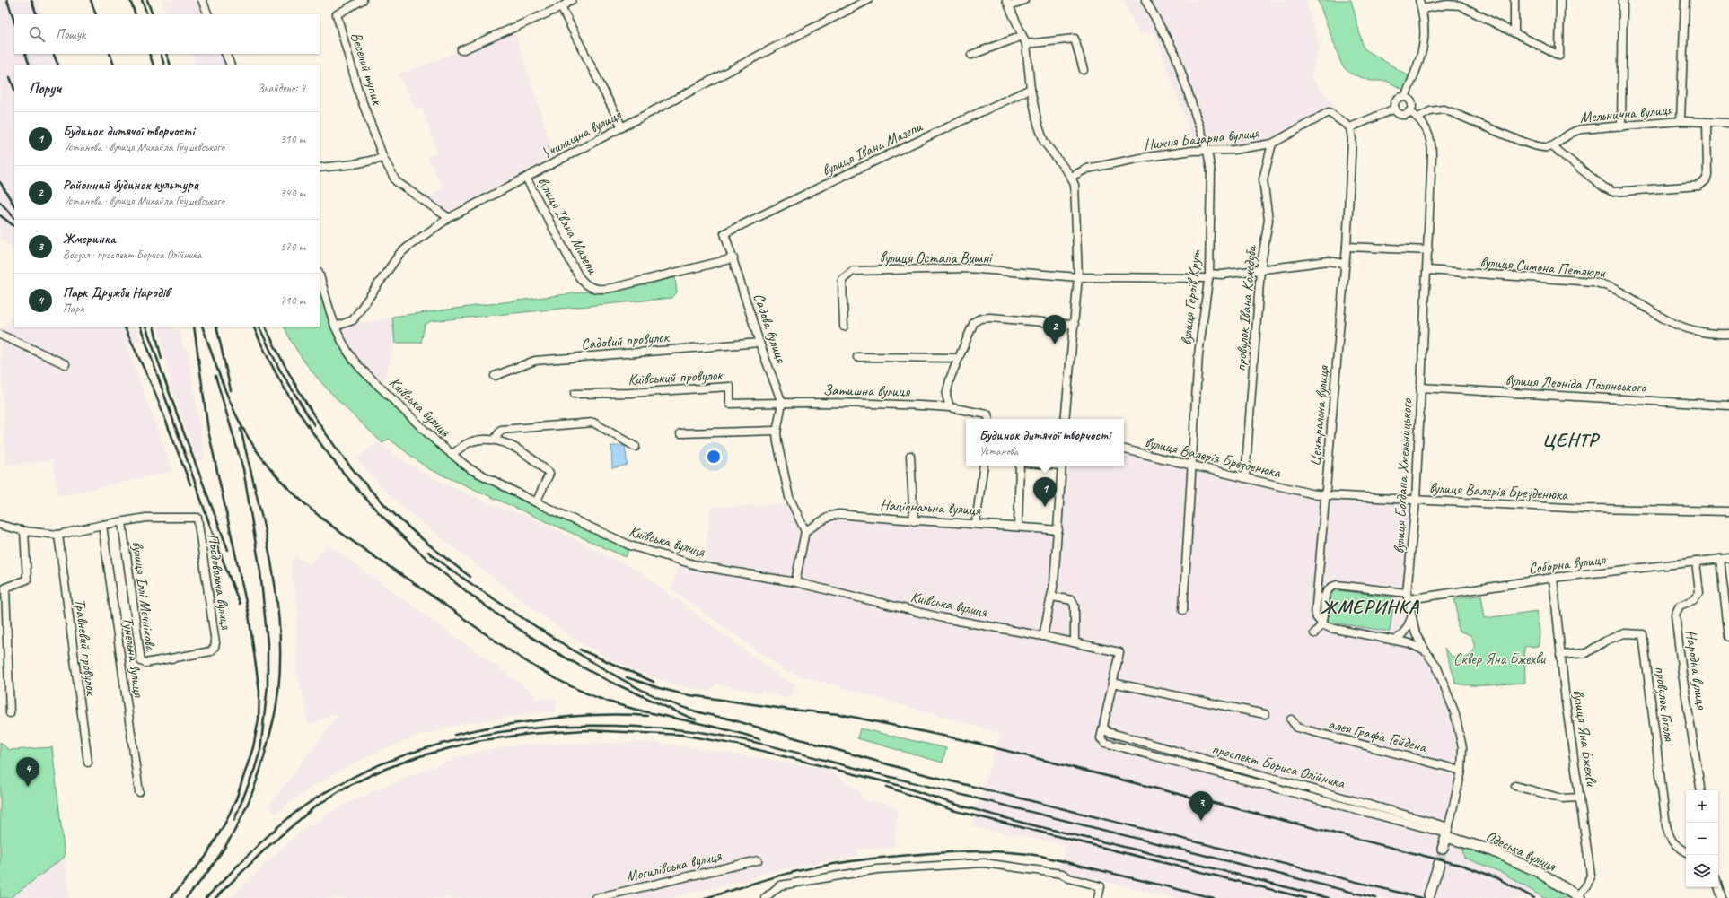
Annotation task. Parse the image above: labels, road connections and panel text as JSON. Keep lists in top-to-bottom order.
{
  "streets": {
    "main road": ["Одеська вулиця"],
    "street": [
      "Веселий тупик",
      "Мельнична вулиця",
      "Училищна вулиця",
      "Нижня Базарна вулиця",
      "вулиця Івана Мазепи",
      "вулиця Остапа Вишні",
      "вулиця Симона Петлюри",
      "вулиця Героїв Крут",
      "провулок Івана Кожедуба",
      "Садова вулиця",
      "Садовий провулок",
      "Київський провулок",
      "вулиця Леоніда Полянського",
      "Затишна вулиця",
      "Київська вулиця",
      "Центральна вулиця",
      "вулиця Валерія Брезденюка",
      "вулиця Богдана Хмельницького",
      "Національна вулиця",
      "Соборна вулиця",
      "Продовольча вулиця",
      "вулиця Іллі Мечнікова",
      "Травневий провулок",
      "Тунельна вулиця",
      "Народна вулиця",
      "провулок Гоголя",
      "алея Графа Гейдена",
      "вулиця Яна Бжехви",
      "проспект Бориса Олійника",
      "Могилівська вулиця"
    ]
  },
  "crossings": [
    ["Училищна вулиця", "вулиця Івана Мазепи"],
    ["Училищна вулиця", "Київська вулиця"],
    ["Нижня Базарна вулиця", "вулиця Героїв Крут"],
    ["Нижня Базарна вулиця", "провулок Івана Кожедуба"],
    ["Нижня Базарна вулиця", "Центральна вулиця"],
    ["вулиця Івана Мазепи", "Садова вулиця"],
    ["вулиця Симона Петлюри", "вулиця Богдана Хмельницького"],
    ["вулиця Героїв Крут", "вулиця Валерія Брезденюка"],
    ["провулок Івана Кожедуба", "вулиця Валерія Брезденюка"],
    ["Садова вулиця", "Садовий провулок"],
    ["Садова вулиця", "Київський провулок"],
    ["Садова вулиця", "Затишна вулиця"],
    ["Київський провулок", "Затишна вулиця"],
    ["вулиця Леоніда Полянського", "вулиця Богдана Хмельницького"],
    ["Центральна вулиця", "вулиця Валерія Брезденюка"],
    ["Центральна вулиця", "Соборна вулиця"],
    ["вулиця Валерія Брезденюка", "вулиця Богдана Хмельницького"],
    ["вулиця Богдана Хмельницького", "Соборна вулиця"],
    ["вулиця Богдана Хмельницького", "алея Графа Гейдена"],
    ["вулиця Богдана Хмельницького", "проспект Бориса Олійника"],
    ["вулиця Богдана Хмельницького", "Одеська вулиця"],
    ["Соборна вулиця", "Народна вулиця"],
    ["Соборна вулиця", "вулиця Яна Бжехви"],
    ["Продовольча вулиця", "вулиця Іллі Мечнікова"],
    ["провулок Гоголя", "вулиця Яна Бжехви"],
    ["вулиця Яна Бжехви", "Одеська вулиця"],
    ["проспект Бориса Олійника", "Одеська вулиця"]
  ],
  "districts": ["ЦЕНТР", "ЖМЕРИНКА"],
  "parks": ["Сквер Яна Бжехви"],
  "page": {
    "search": "Пошук",
    "heading": ["Поруч", "Знайдено: 4"],
    "list": [
      {
        "mark": "1",
        "name": "Будинок дитячої творчості",
        "note": "Установа · вулиця Михайла Грушевського",
        "value": "310 m"
      },
      {
        "mark": "2",
        "name": "Районний будинок культури",
        "note": "Установа · вулиця Михайла Грушевського",
        "value": "340 m"
      },
      {
        "mark": "3",
        "name": "Жмеринка",
        "note": "Вокзал · проспект Бориса Олійника",
        "value": "570 m"
      },
      {
        "mark": "4",
        "name": "Парк Дружби Народів",
        "note": "Парк",
        "value": "710 m"
      }
    ],
    "pins": [
      "2",
      "1",
      "4",
      "3"
    ],
    "popup": ["Будинок дитячої творчості", "Установа"],
    "map_buttons": ["+", "−"]
  }
}
